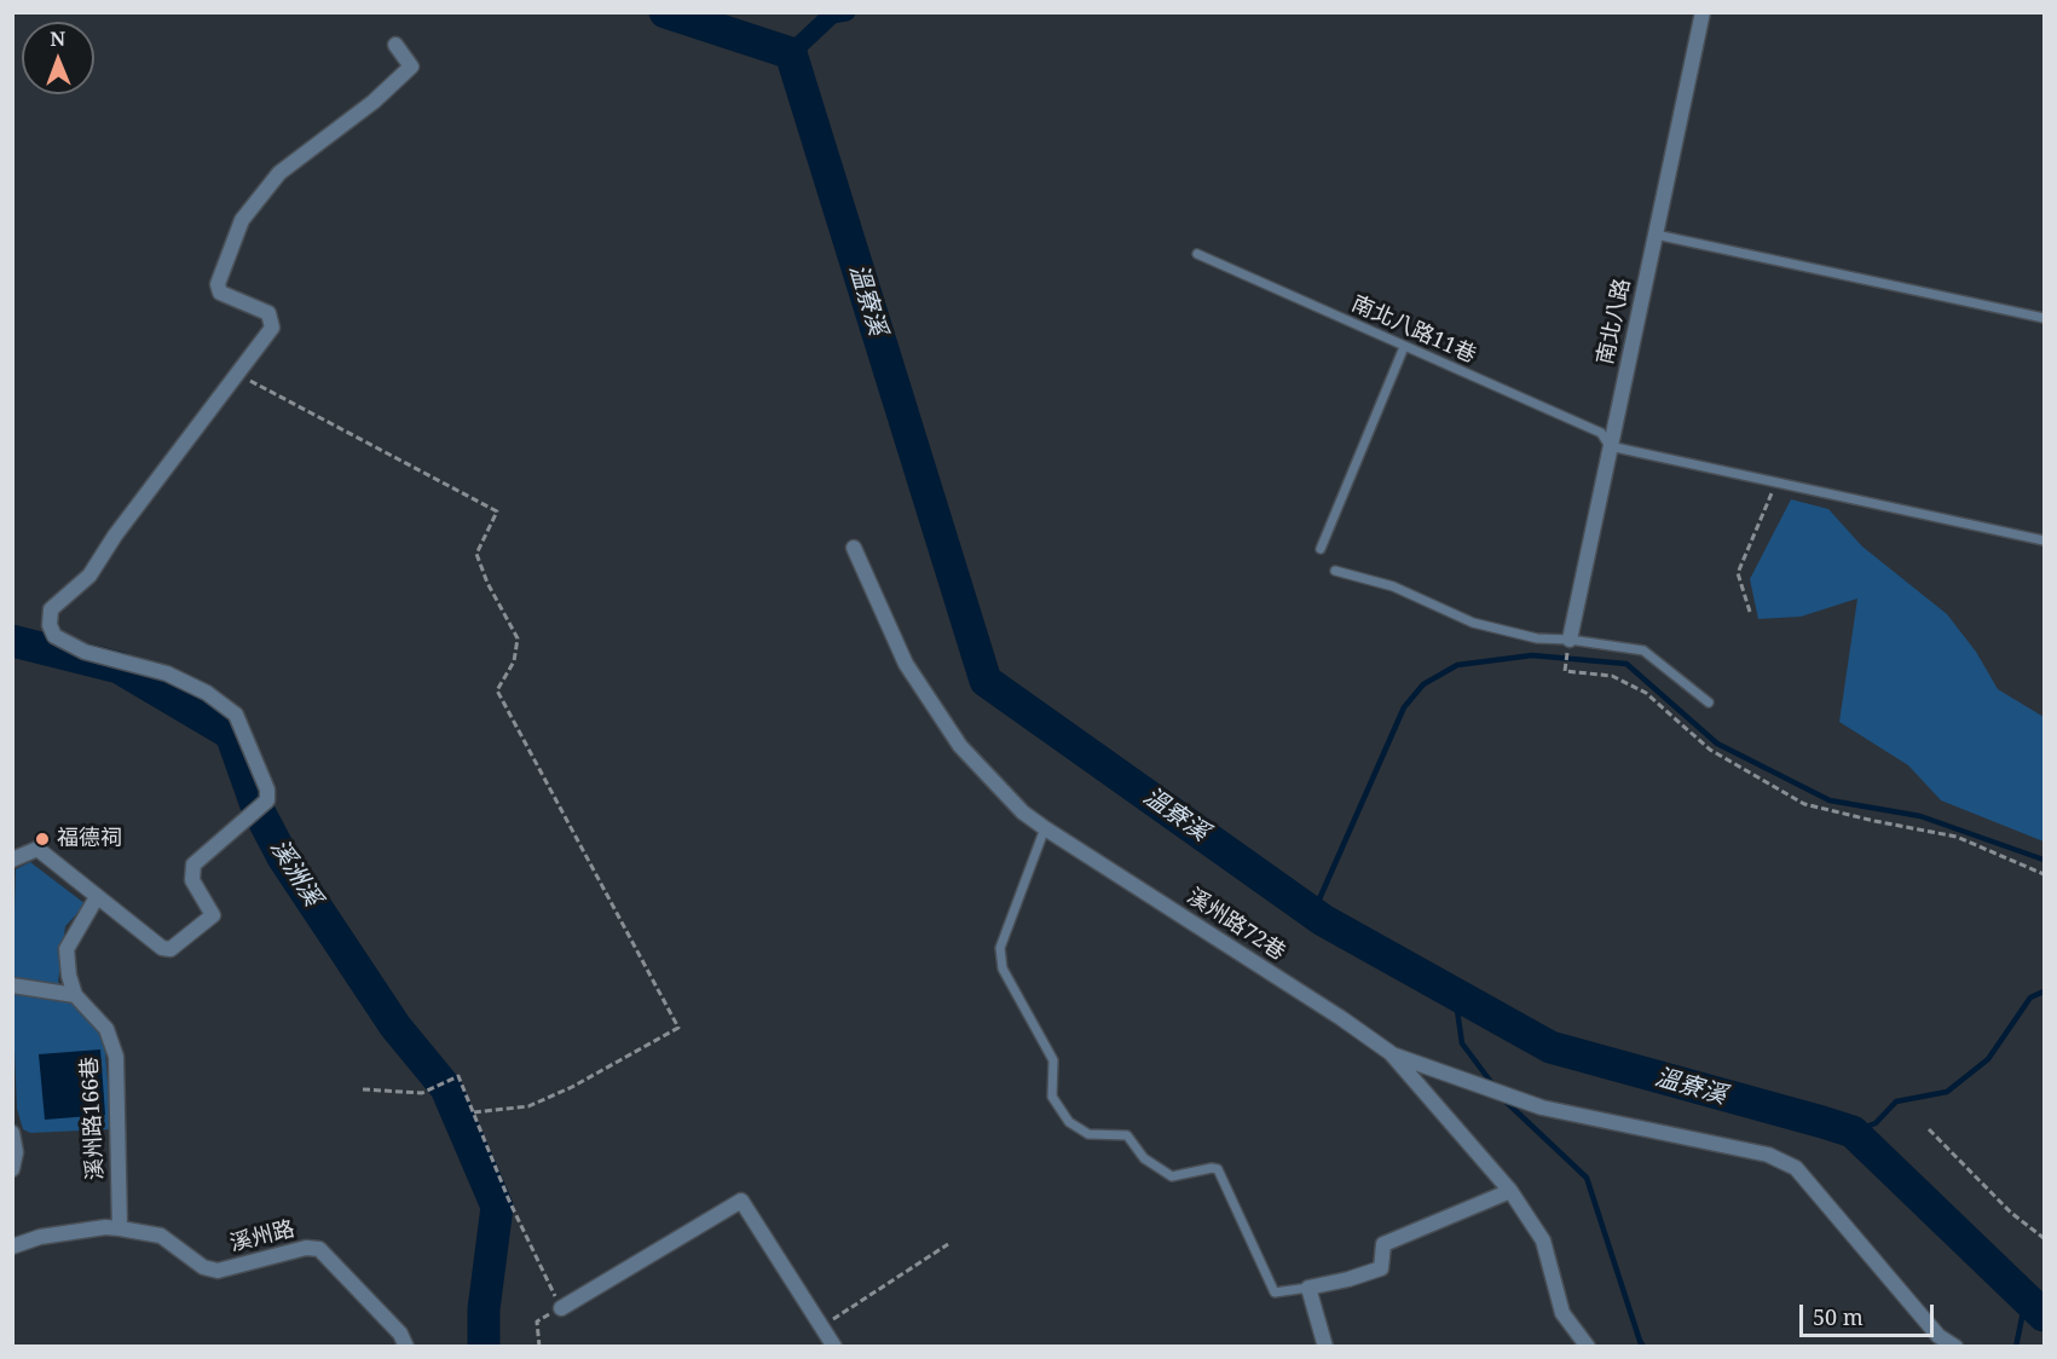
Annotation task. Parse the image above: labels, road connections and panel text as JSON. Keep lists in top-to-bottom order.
{
  "streets": {
    "street": [
      "南北八路",
      "溪州路72巷",
      "溪州路166巷",
      "溪州路"
    ],
    "lane": ["南北八路11巷"]
  },
  "crossings": [
    ["南北八路", "南北八路11巷"],
    ["溪州路166巷", "溪州路"]
  ],
  "water": ["溫寮溪", "溪洲溪"],
  "places": ["福德祠"],
  "scale_bar": "50 m",
  "north": "top"
}
